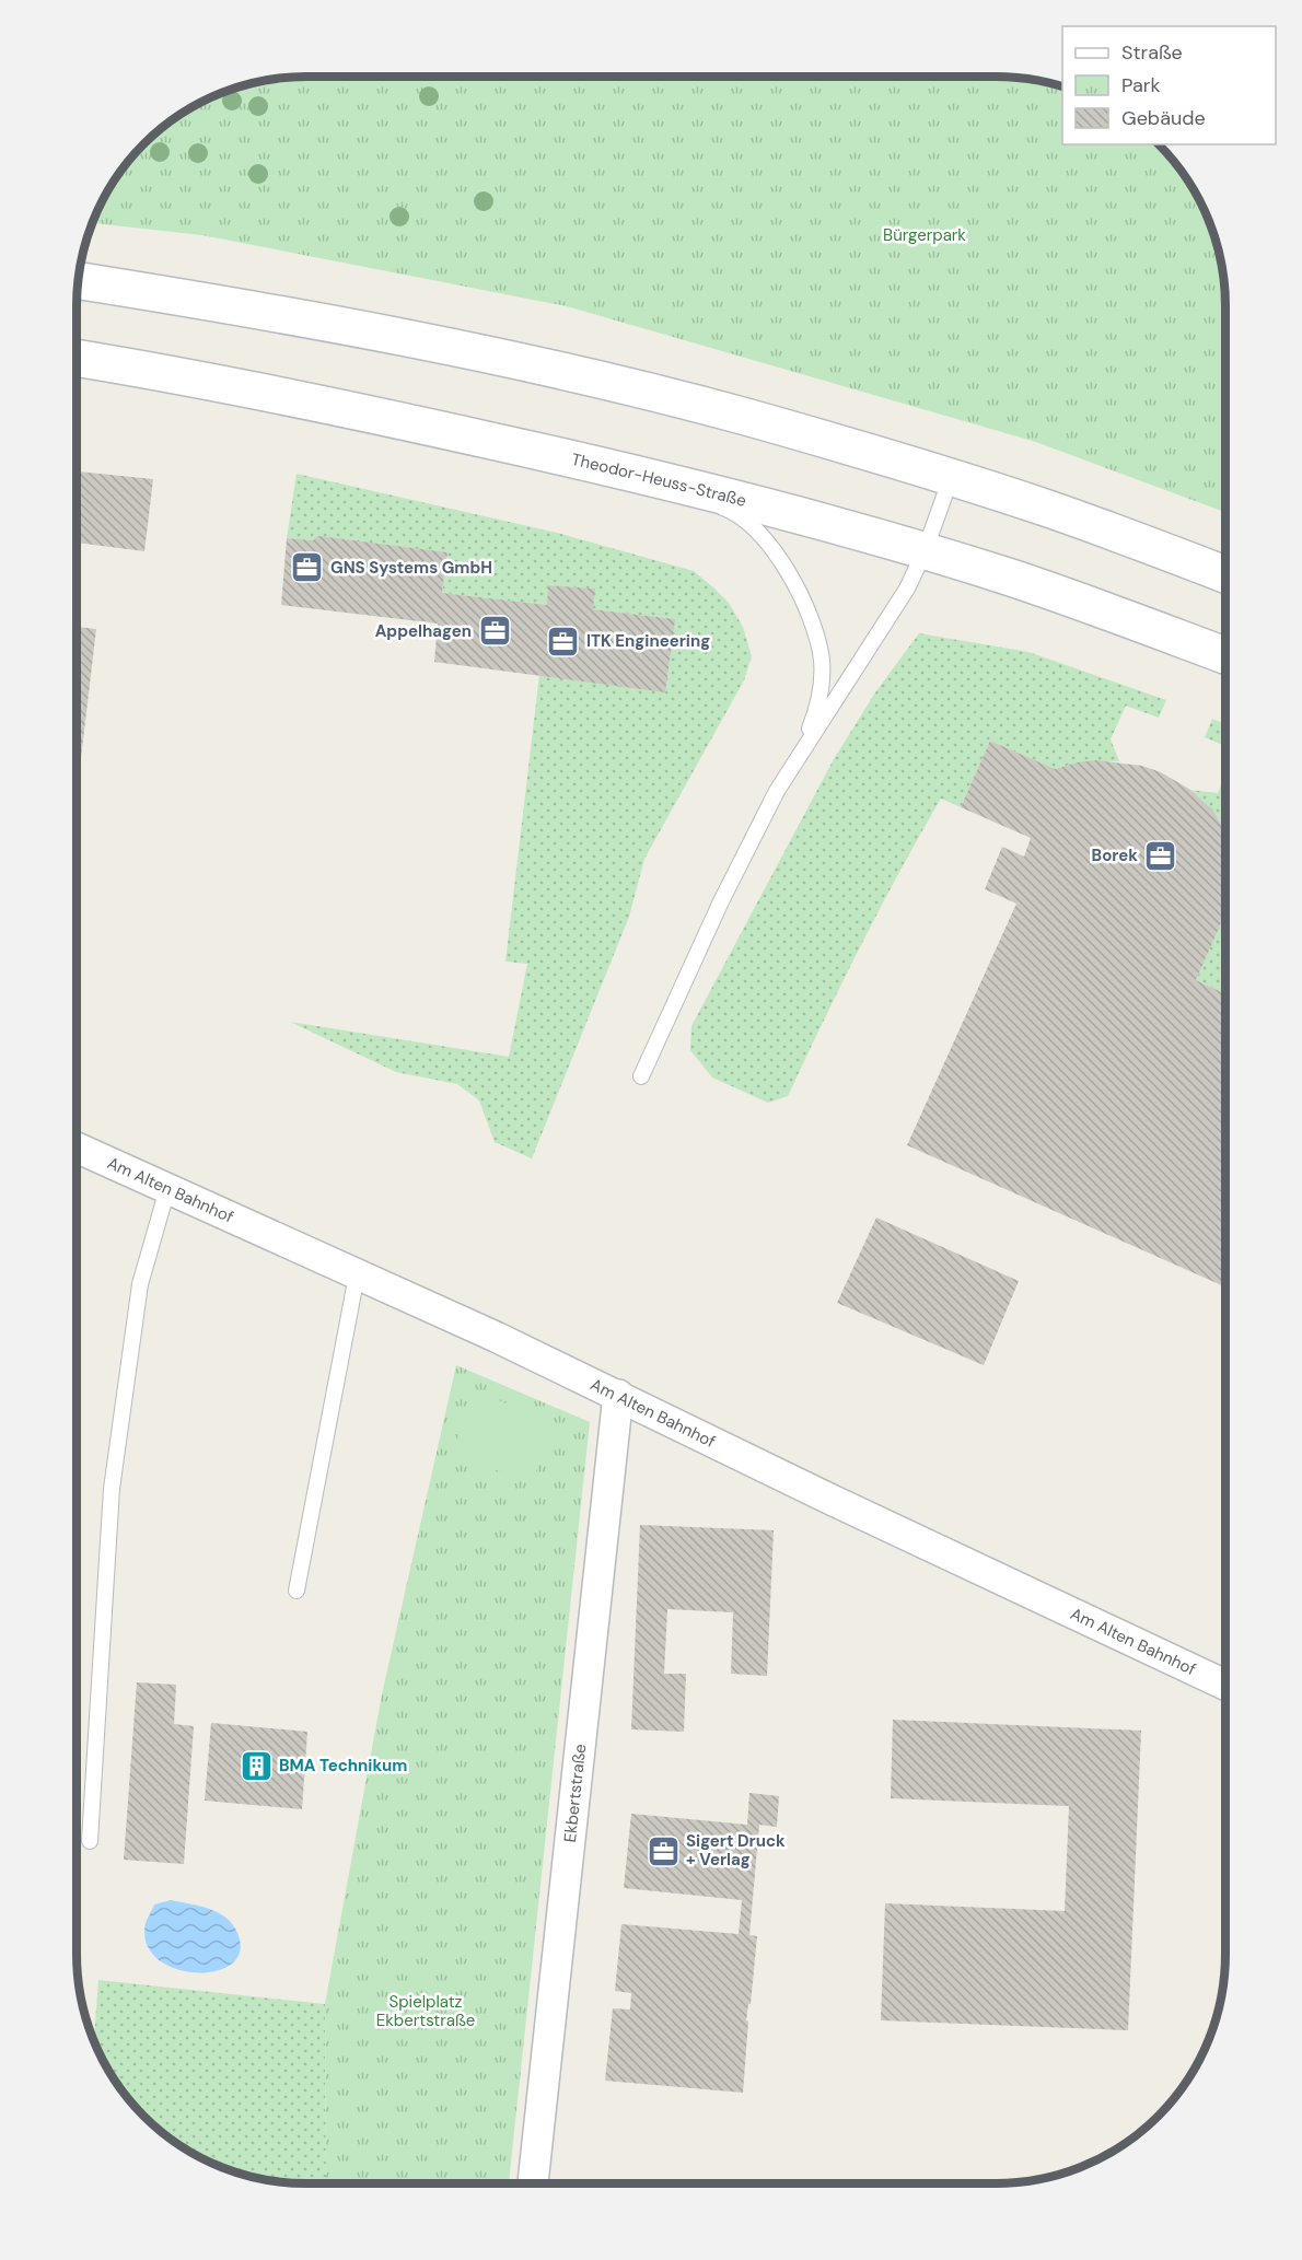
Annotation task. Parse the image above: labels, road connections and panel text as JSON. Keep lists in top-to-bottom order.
{
  "streets": {
    "main road": ["Theodor-Heuss-Straße"],
    "street": ["Am Alten Bahnhof", "Ekbertstraße"]
  },
  "crossings": [
    ["Am Alten Bahnhof", "Ekbertstraße"]
  ],
  "parks": ["Bürgerpark", "Spielplatz Ekbertstraße"],
  "places": {
    "office": [
      "GNS Systems GmbH",
      "Appelhagen",
      "ITK Engineering",
      "Borek",
      "Sigert Druck + Verlag"
    ],
    "building": ["BMA Technikum"]
  },
  "legend": ["Straße", "Park", "Gebäude"]
}
